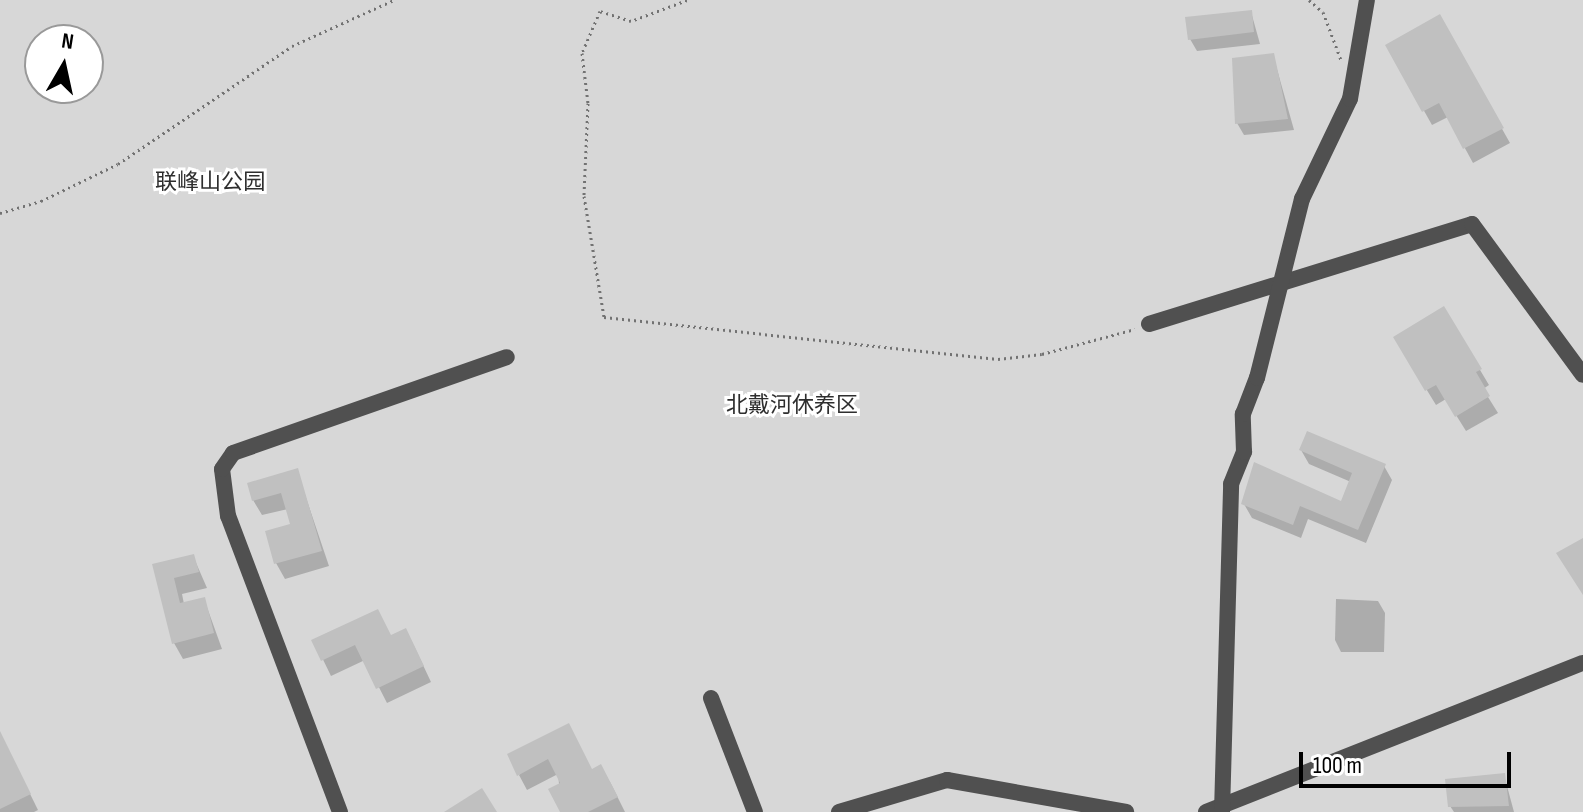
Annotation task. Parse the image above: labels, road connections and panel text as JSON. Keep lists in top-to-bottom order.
{
  "parks": ["联峰山公园", "北戴河休养区"],
  "scale_bar": "100 m",
  "north": "top"
}
